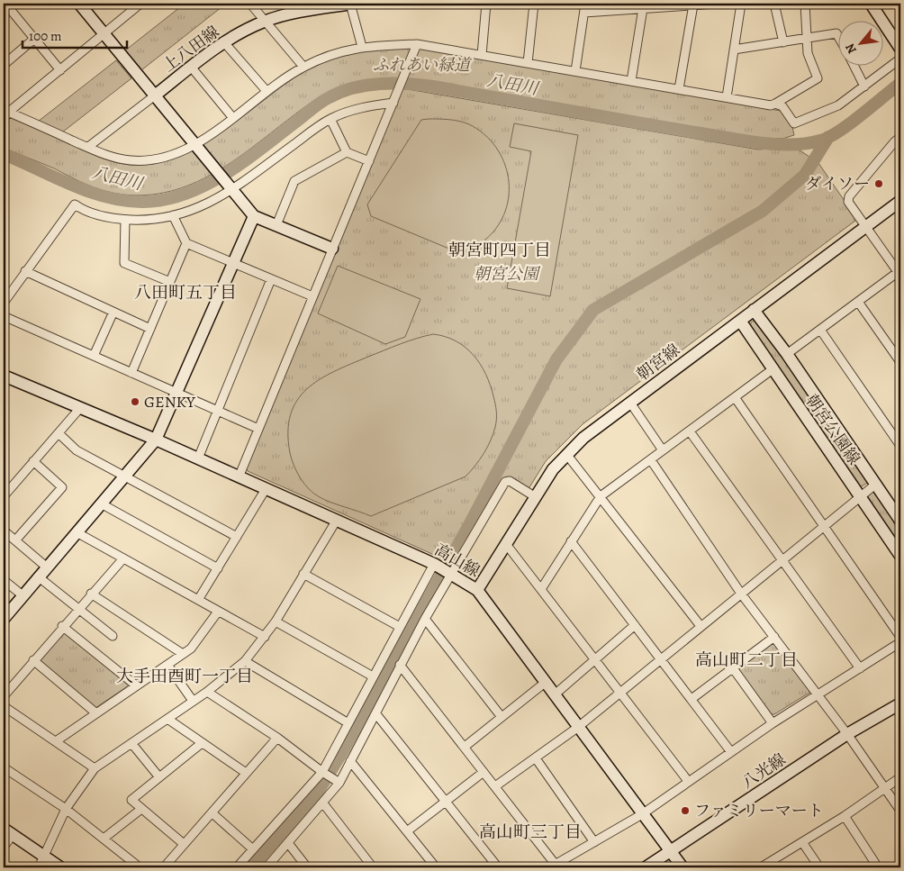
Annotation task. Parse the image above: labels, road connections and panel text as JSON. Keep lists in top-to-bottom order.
{
  "streets": {
    "street": [
      "上八田線",
      "朝宮線",
      "朝宮公園線",
      "高山線",
      "八光線"
    ]
  },
  "crossings": [
    ["朝宮線", "朝宮公園線"],
    ["朝宮線", "高山線"],
    ["高山線", "八光線"]
  ],
  "districts": [
    "朝宮町四丁目",
    "八田町五丁目",
    "高山町二丁目",
    "大手田酉町一丁目",
    "高山町三丁目"
  ],
  "water": ["八田川"],
  "parks": ["ふれあい緑道", "朝宮公園"],
  "places": ["ダイソー", "GENKY", "ファミリーマート"],
  "scale_bar": "100 m",
  "north": "bottom left"
}
